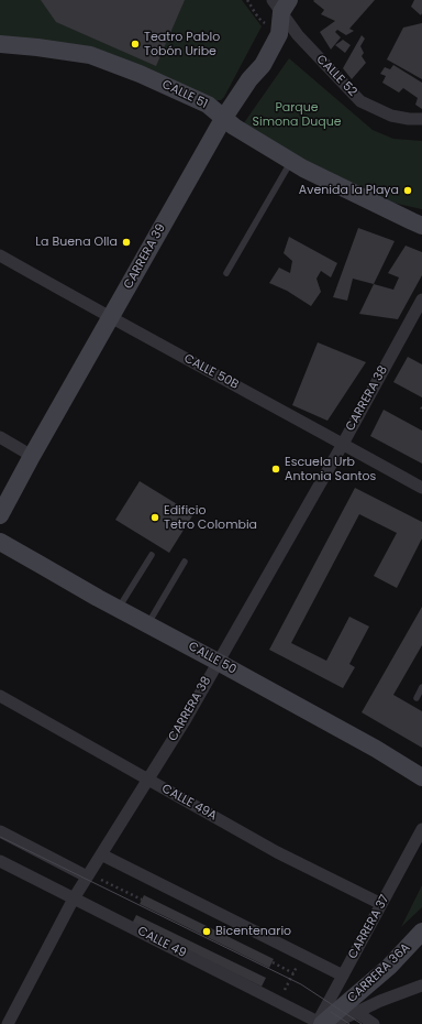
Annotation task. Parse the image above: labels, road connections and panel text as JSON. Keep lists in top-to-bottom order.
{
  "streets": {
    "main road": [
      "CALLE 51",
      "CARRERA 39",
      "CALLE 50",
      "CARRERA 36A"
    ],
    "street": [
      "CALLE 52",
      "CALLE 50B",
      "CARRERA 38",
      "CALLE 49A",
      "CARRERA 37",
      "CALLE 49"
    ]
  },
  "crossings": [
    ["CALLE 52", "CARRERA 39"],
    ["CALLE 51", "CARRERA 39"],
    ["CARRERA 39", "CALLE 50B"],
    ["CALLE 50B", "CARRERA 38"],
    ["CARRERA 38", "CALLE 50"],
    ["CARRERA 38", "CALLE 49A"],
    ["CARRERA 38", "CALLE 49"],
    ["CALLE 49A", "CARRERA 37"],
    ["CARRERA 37", "CALLE 49"],
    ["CARRERA 37", "CARRERA 36A"],
    ["CALLE 49", "CARRERA 36A"]
  ],
  "parks": ["Parque Simona Duque"],
  "places": [
    "Teatro Pablo Tobón Uribe",
    "Avenida la Playa",
    "La Buena Olla",
    "Escuela Urb Antonia Santos",
    "Edificio Tetro Colombia",
    "Bicentenario"
  ]
}
